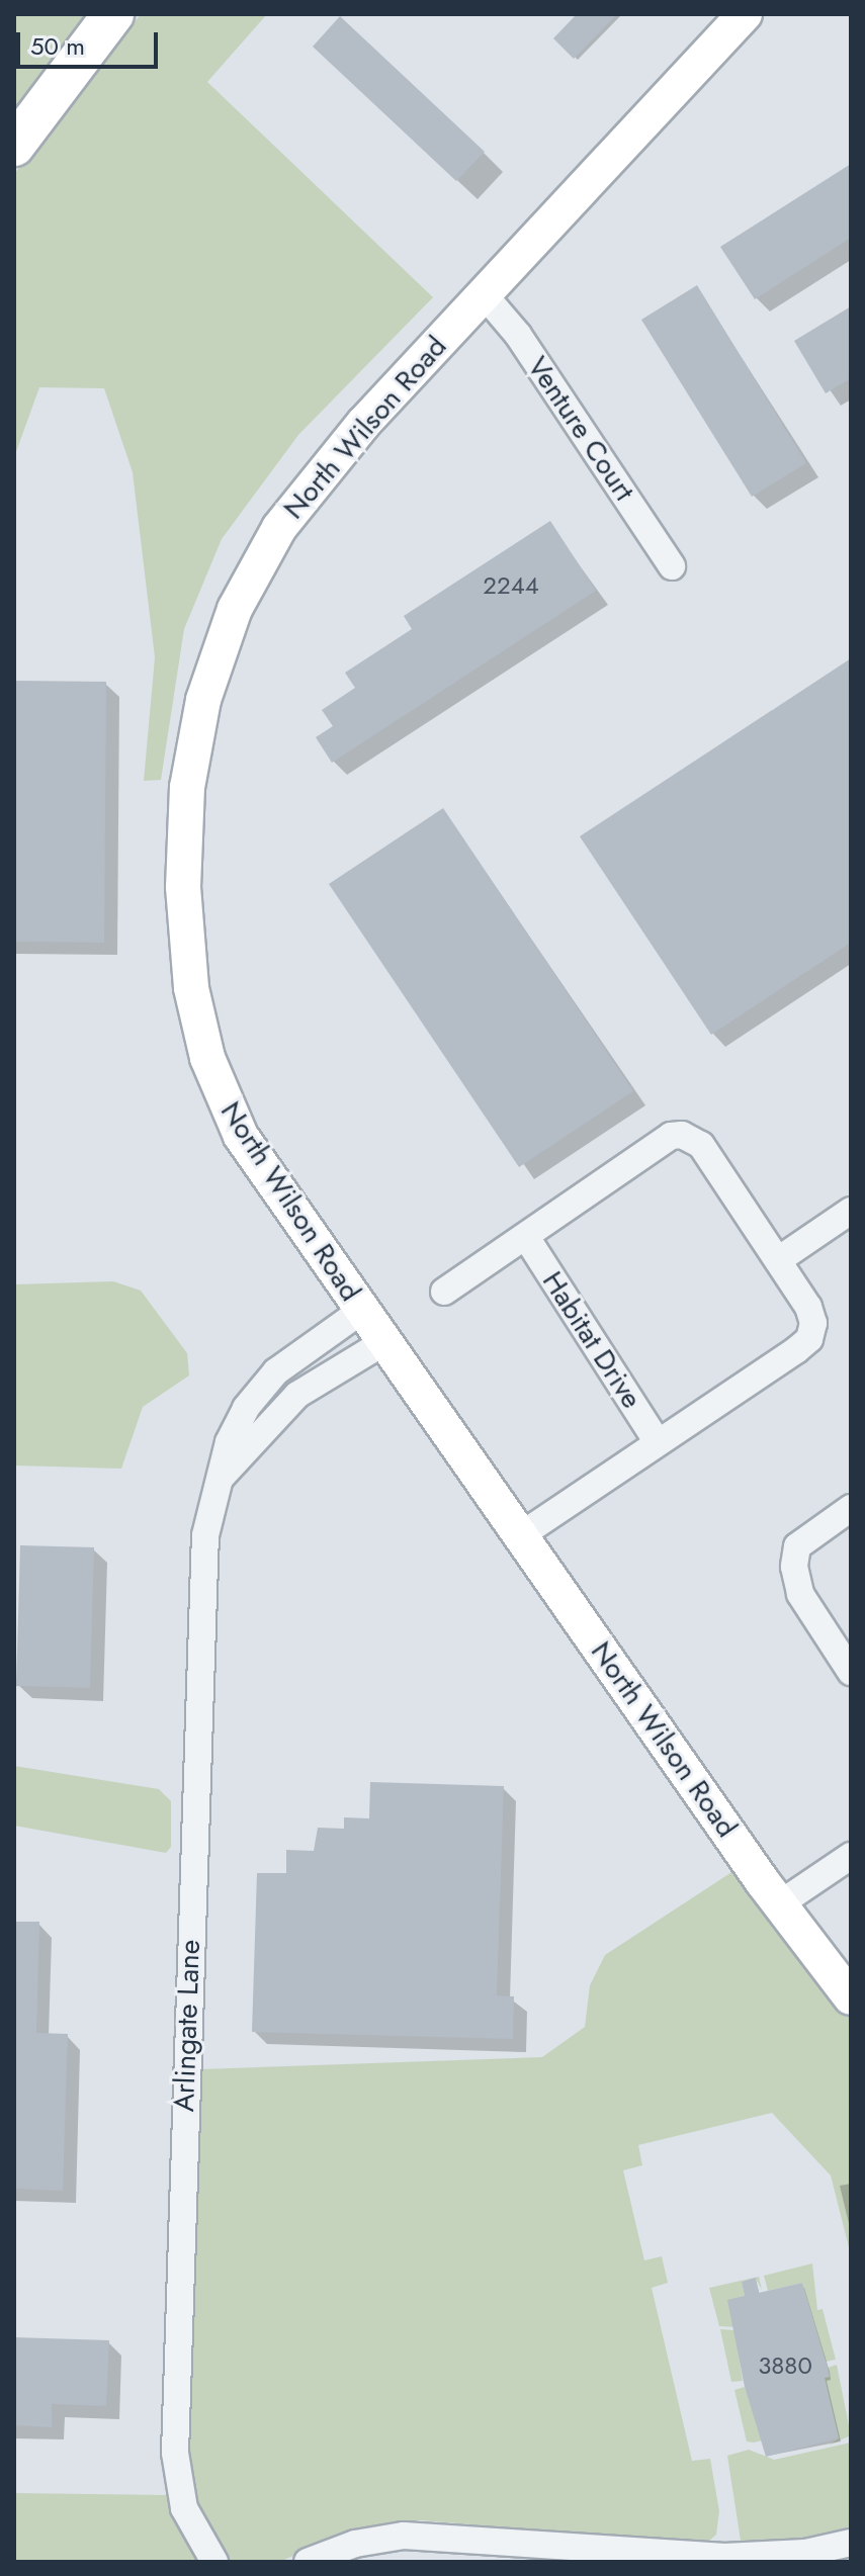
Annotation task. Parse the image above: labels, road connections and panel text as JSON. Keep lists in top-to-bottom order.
{
  "streets": {
    "main road": ["North Wilson Road"],
    "street": ["Venture Court", "Habitat Drive", "Arlingate Lane"]
  },
  "crossings": [
    ["North Wilson Road", "Venture Court"],
    ["North Wilson Road", "Arlingate Lane"]
  ],
  "house_numbers": ["2244", "3880"],
  "scale_bar": "50 m"
}
